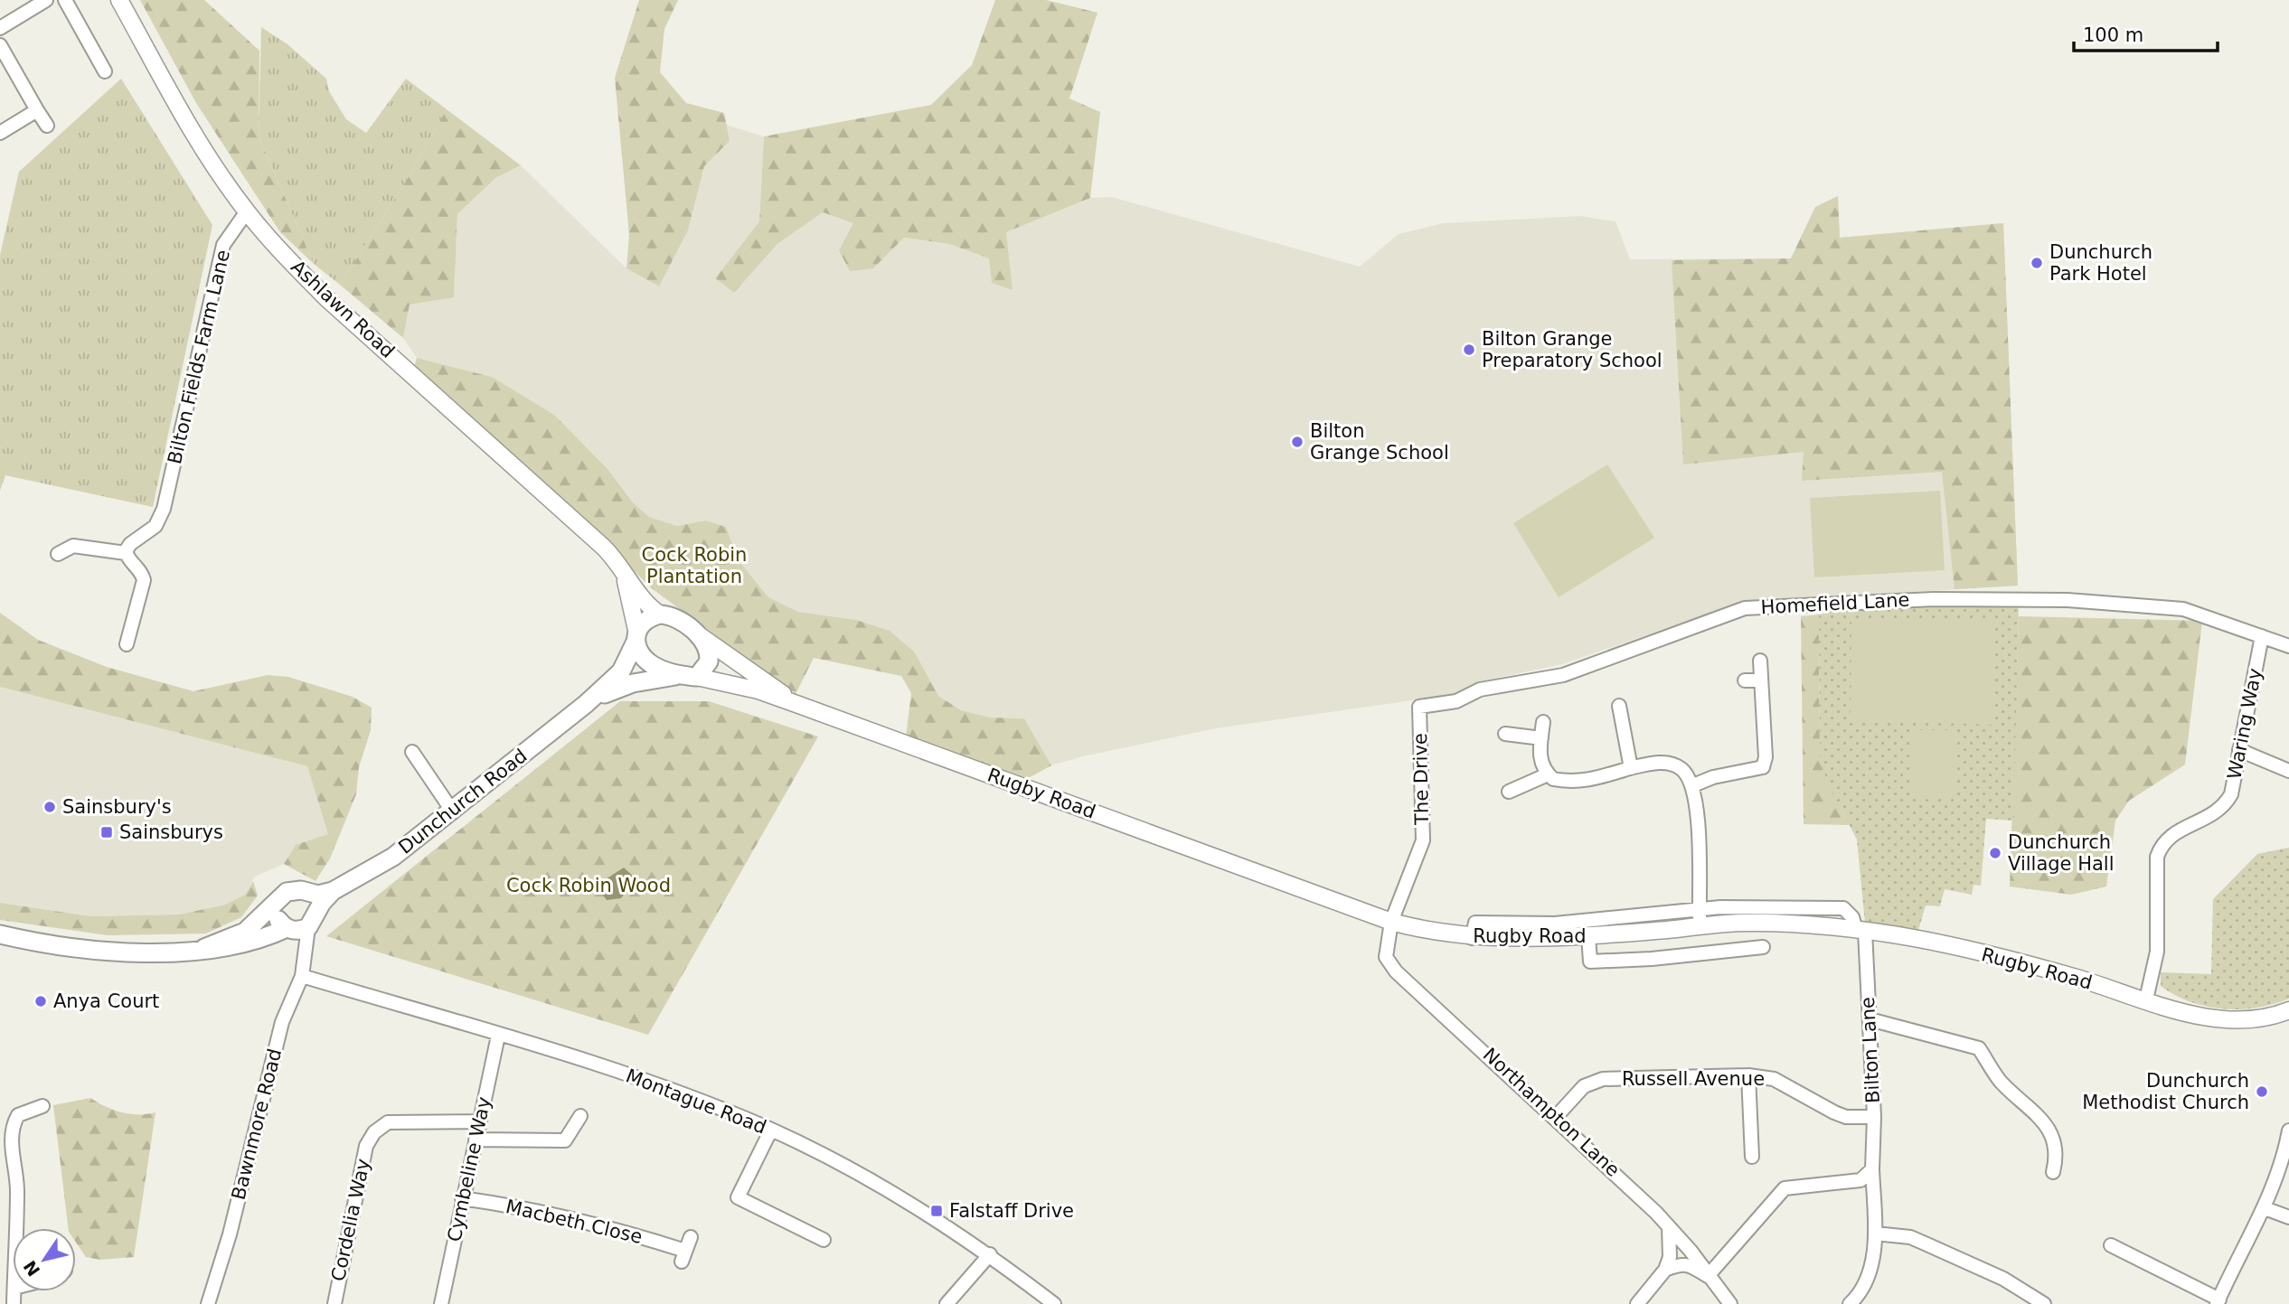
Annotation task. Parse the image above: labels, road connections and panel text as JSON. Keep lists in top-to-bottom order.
{
  "streets": {
    "highway": ["Dunchurch Road"],
    "main road": ["Ashlawn Road", "Rugby Road"],
    "street": [
      "Bilton Fields Farm Lane",
      "Homefield Lane",
      "Waring Way",
      "The Drive",
      "Bilton Lane",
      "Russell Avenue",
      "Montague Road",
      "Northampton Lane",
      "Bawnmore Road",
      "Cymbeline Way",
      "Cordelia Way",
      "Macbeth Close"
    ]
  },
  "crossings": [
    ["Ashlawn Road", "Bilton Fields Farm Lane"],
    ["Ashlawn Road", "Dunchurch Road"],
    ["Homefield Lane", "Waring Way"],
    ["Homefield Lane", "The Drive"],
    ["Waring Way", "Rugby Road"],
    ["The Drive", "Rugby Road"],
    ["The Drive", "Northampton Lane"],
    ["Rugby Road", "Dunchurch Road"],
    ["Rugby Road", "Bilton Lane"],
    ["Rugby Road", "Northampton Lane"],
    ["Dunchurch Road", "Bawnmore Road"],
    ["Bilton Lane", "Russell Avenue"],
    ["Russell Avenue", "Northampton Lane"],
    ["Montague Road", "Bawnmore Road"],
    ["Montague Road", "Cymbeline Way"],
    ["Cymbeline Way", "Cordelia Way"],
    ["Cymbeline Way", "Macbeth Close"]
  ],
  "parks": ["Cock Robin Plantation", "Cock Robin Wood"],
  "places": {
    "other": [
      "Dunchurch Park Hotel",
      "Bilton Grange Preparatory School",
      "Bilton Grange School",
      "Sainsbury's",
      "Dunchurch Village Hall",
      "Anya Court",
      "Dunchurch Methodist Church"
    ],
    "transit": ["Sainsburys", "Falstaff Drive"]
  },
  "scale_bar": "100 m",
  "north": "bottom left"
}
